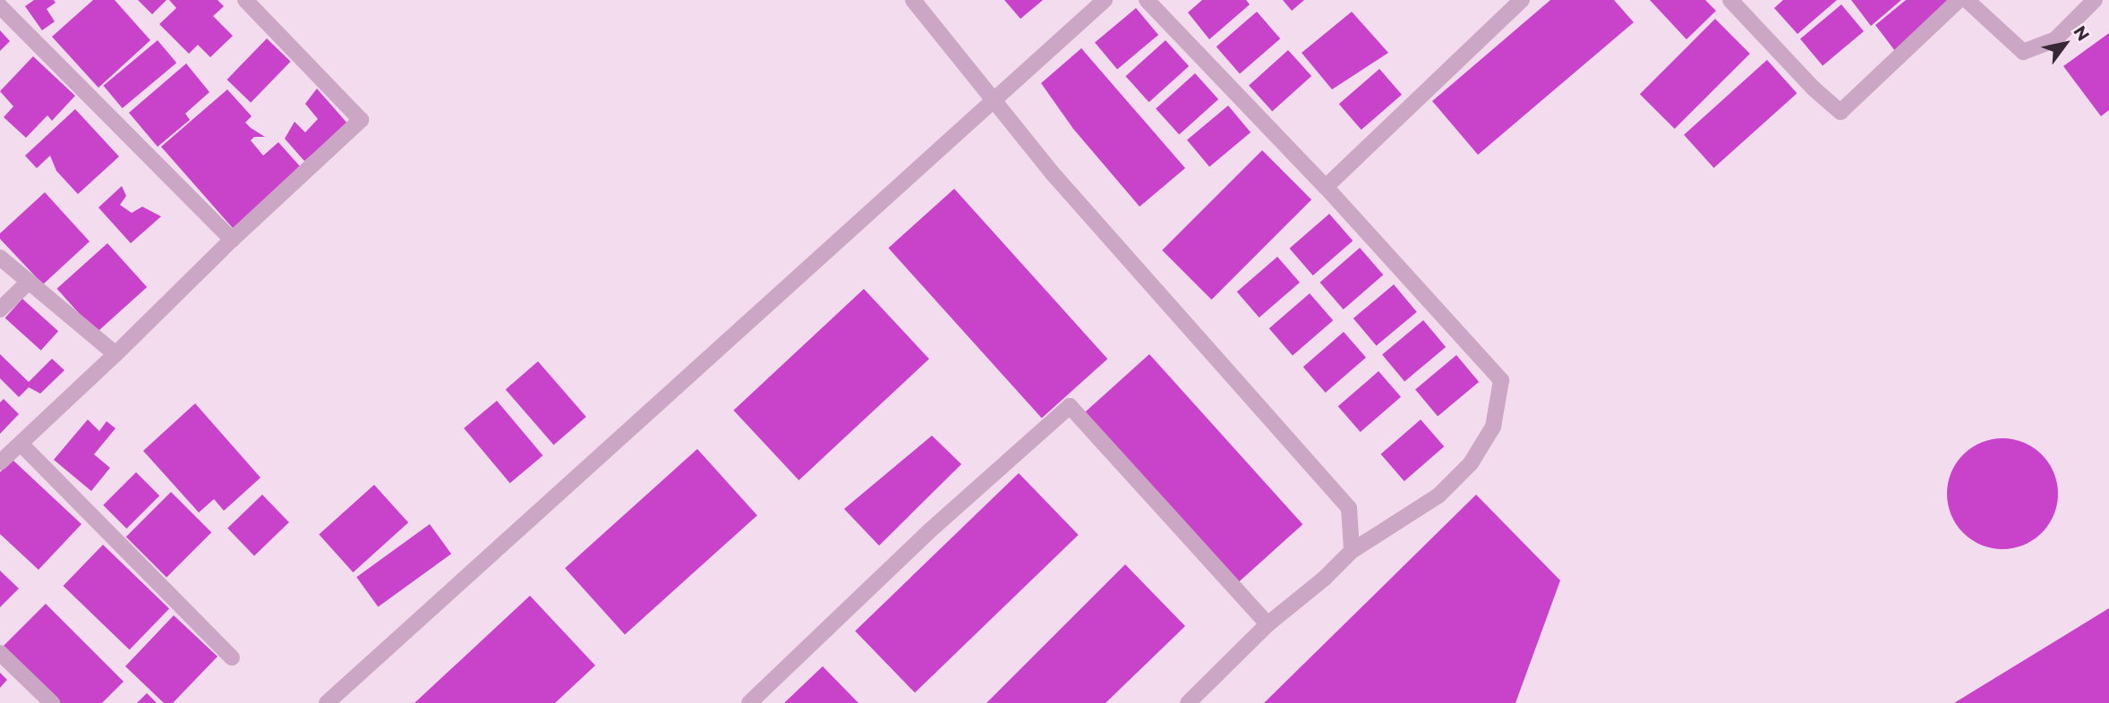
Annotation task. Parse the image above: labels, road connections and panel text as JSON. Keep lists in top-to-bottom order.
{
  "north": "top right"
}
